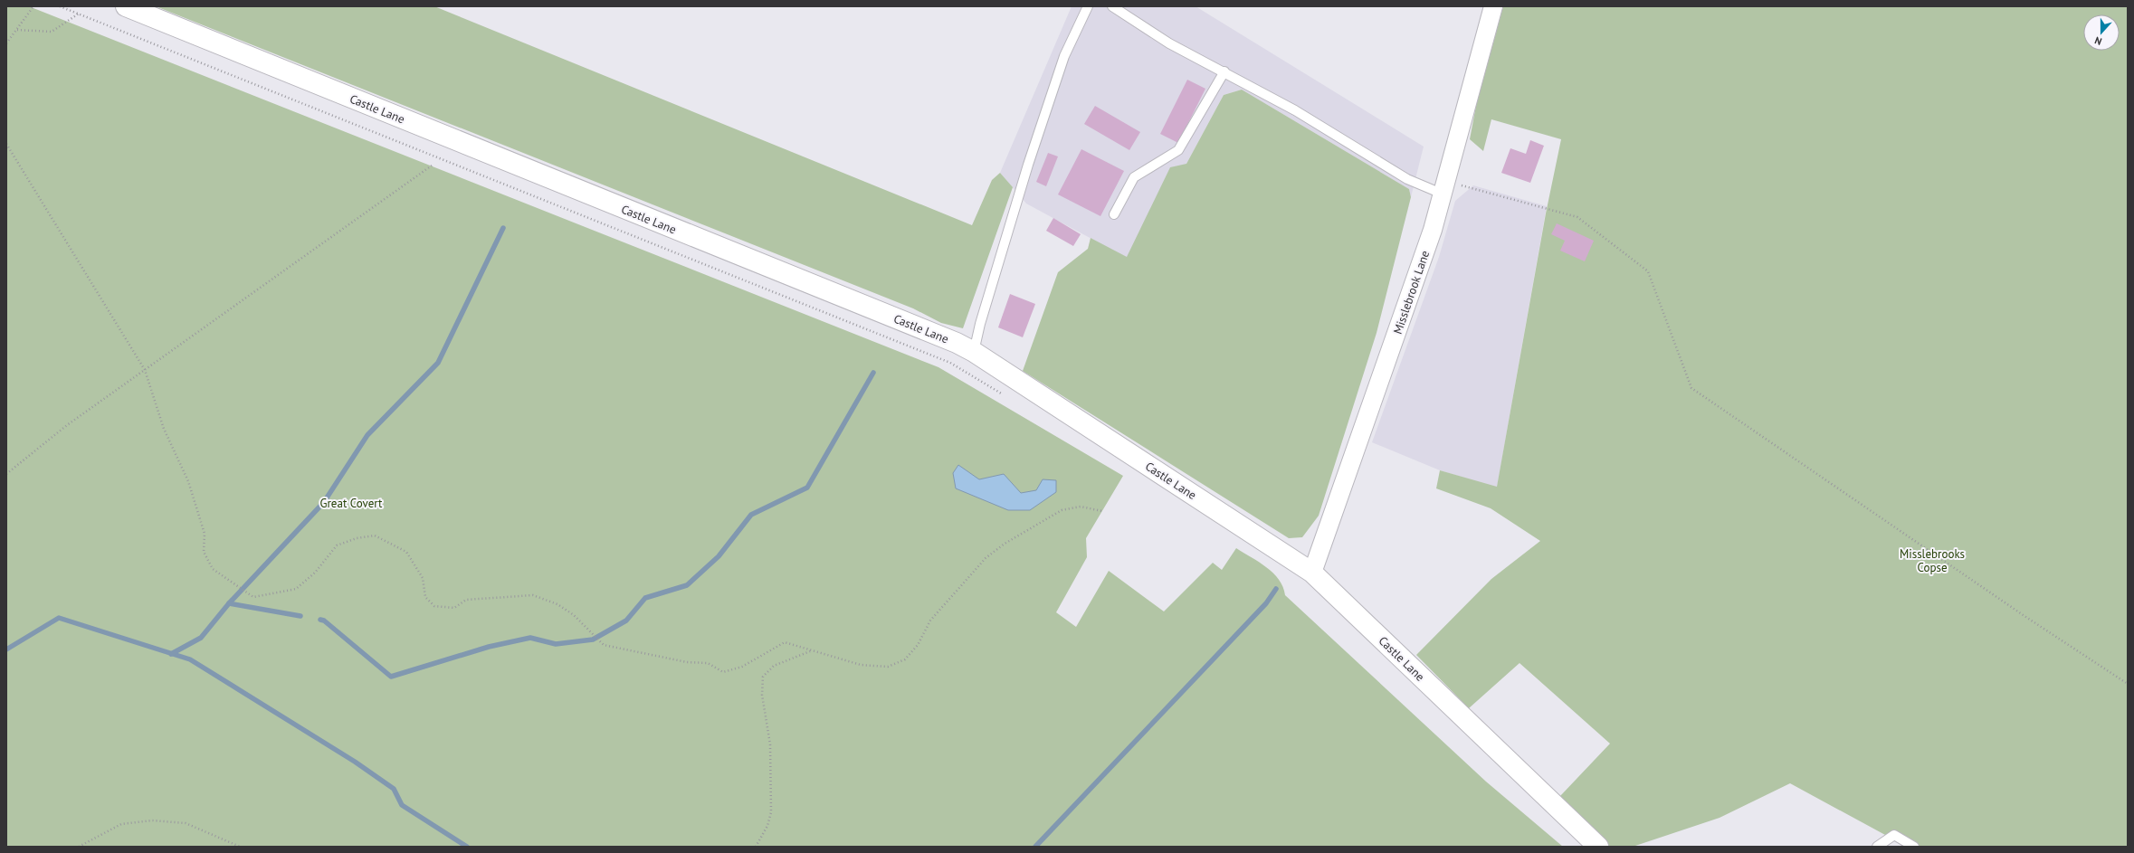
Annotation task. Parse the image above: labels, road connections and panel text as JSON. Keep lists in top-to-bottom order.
{
  "streets": {
    "street": ["Castle Lane", "Misslebrook Lane"]
  },
  "crossings": [
    ["Castle Lane", "Misslebrook Lane"]
  ],
  "parks": ["Great Covert", "Misslebrooks Copse"],
  "north": "bottom"
}
